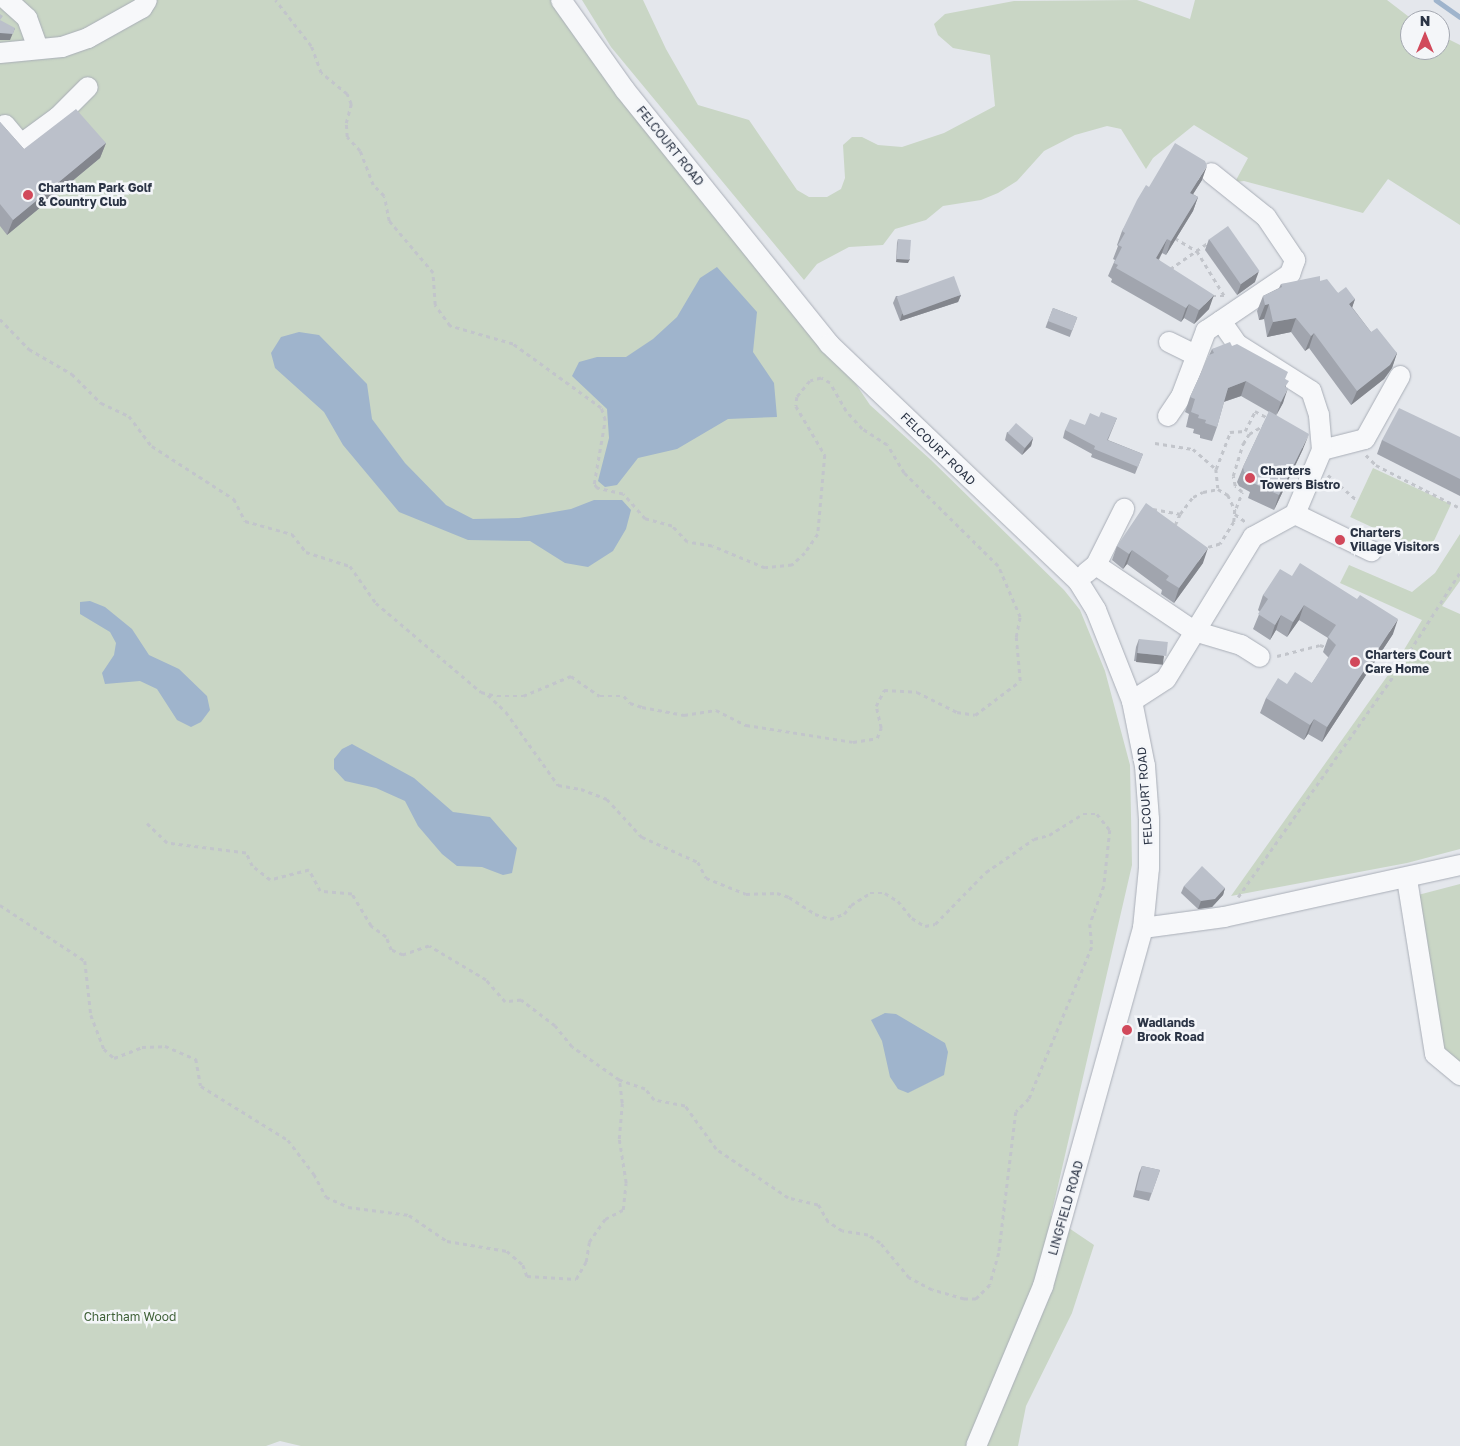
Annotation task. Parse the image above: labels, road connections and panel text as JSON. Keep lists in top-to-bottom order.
{
  "streets": {
    "street": ["FELCOURT ROAD", "LINGFIELD ROAD"]
  },
  "crossings": [
    ["FELCOURT ROAD", "LINGFIELD ROAD"]
  ],
  "parks": ["Chartham Wood"],
  "places": [
    "Chartham Park Golf & Country Club",
    "Charters Towers Bistro",
    "Charters Village Visitors",
    "Charters Court Care Home",
    "Wadlands Brook Road"
  ],
  "north": "top"
}
